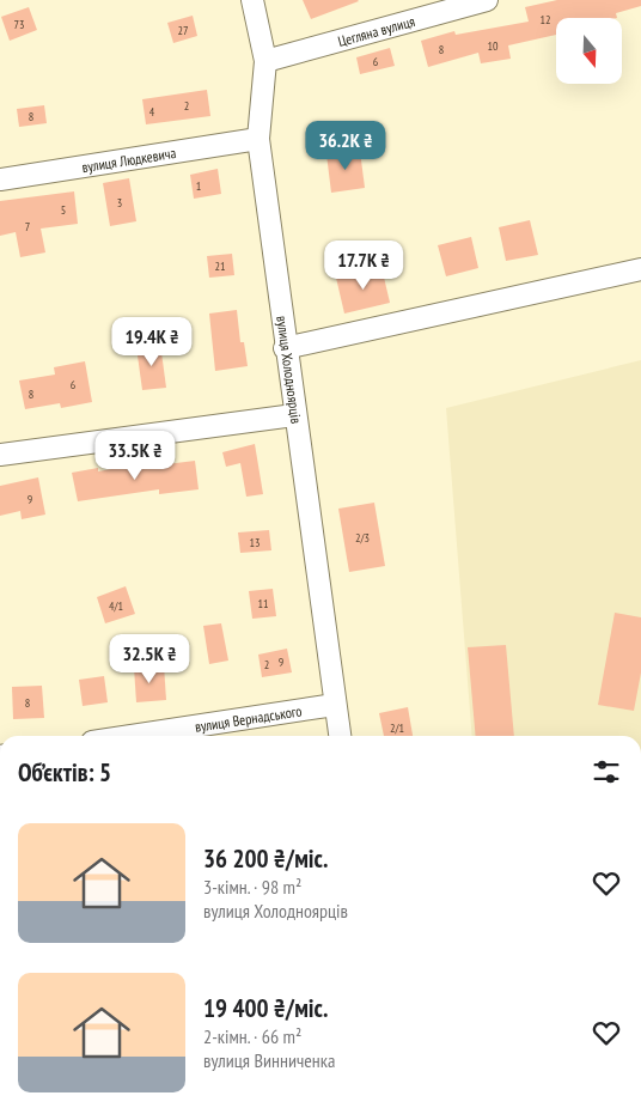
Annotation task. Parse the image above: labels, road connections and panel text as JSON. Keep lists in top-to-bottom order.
{
  "streets": {
    "street": [
      "Цегляна вулиця",
      "вулиця Людкевича",
      "вулиця Холодноярців",
      "вулиця Вернадського"
    ]
  },
  "crossings": [
    ["Цегляна вулиця", "вулиця Холодноярців"],
    ["вулиця Людкевича", "вулиця Холодноярців"],
    ["вулиця Холодноярців", "вулиця Вернадського"]
  ],
  "house_numbers": [
    "12",
    "73",
    "27",
    "10",
    "8",
    "6",
    "2",
    "4",
    "8",
    "1",
    "3",
    "5",
    "7",
    "21",
    "6",
    "8",
    "9",
    "2/3",
    "13",
    "11",
    "4/1",
    "9",
    "2",
    "8",
    "2/1"
  ],
  "north": "bottom",
  "page": {
    "price": [
      "36.2K ₴",
      "17.7K ₴",
      "19.4K ₴",
      "33.5K ₴",
      "32.5K ₴"
    ],
    "heading": "Об’єктів: 5",
    "list": [
      {
        "name": "36 200 ₴/міс.",
        "note": "3-кімн. · 98 m² · вулиця Холодноярців"
      },
      {
        "name": "19 400 ₴/міс.",
        "note": "2-кімн. · 66 m² · вулиця Винниченка"
      }
    ]
  }
}
